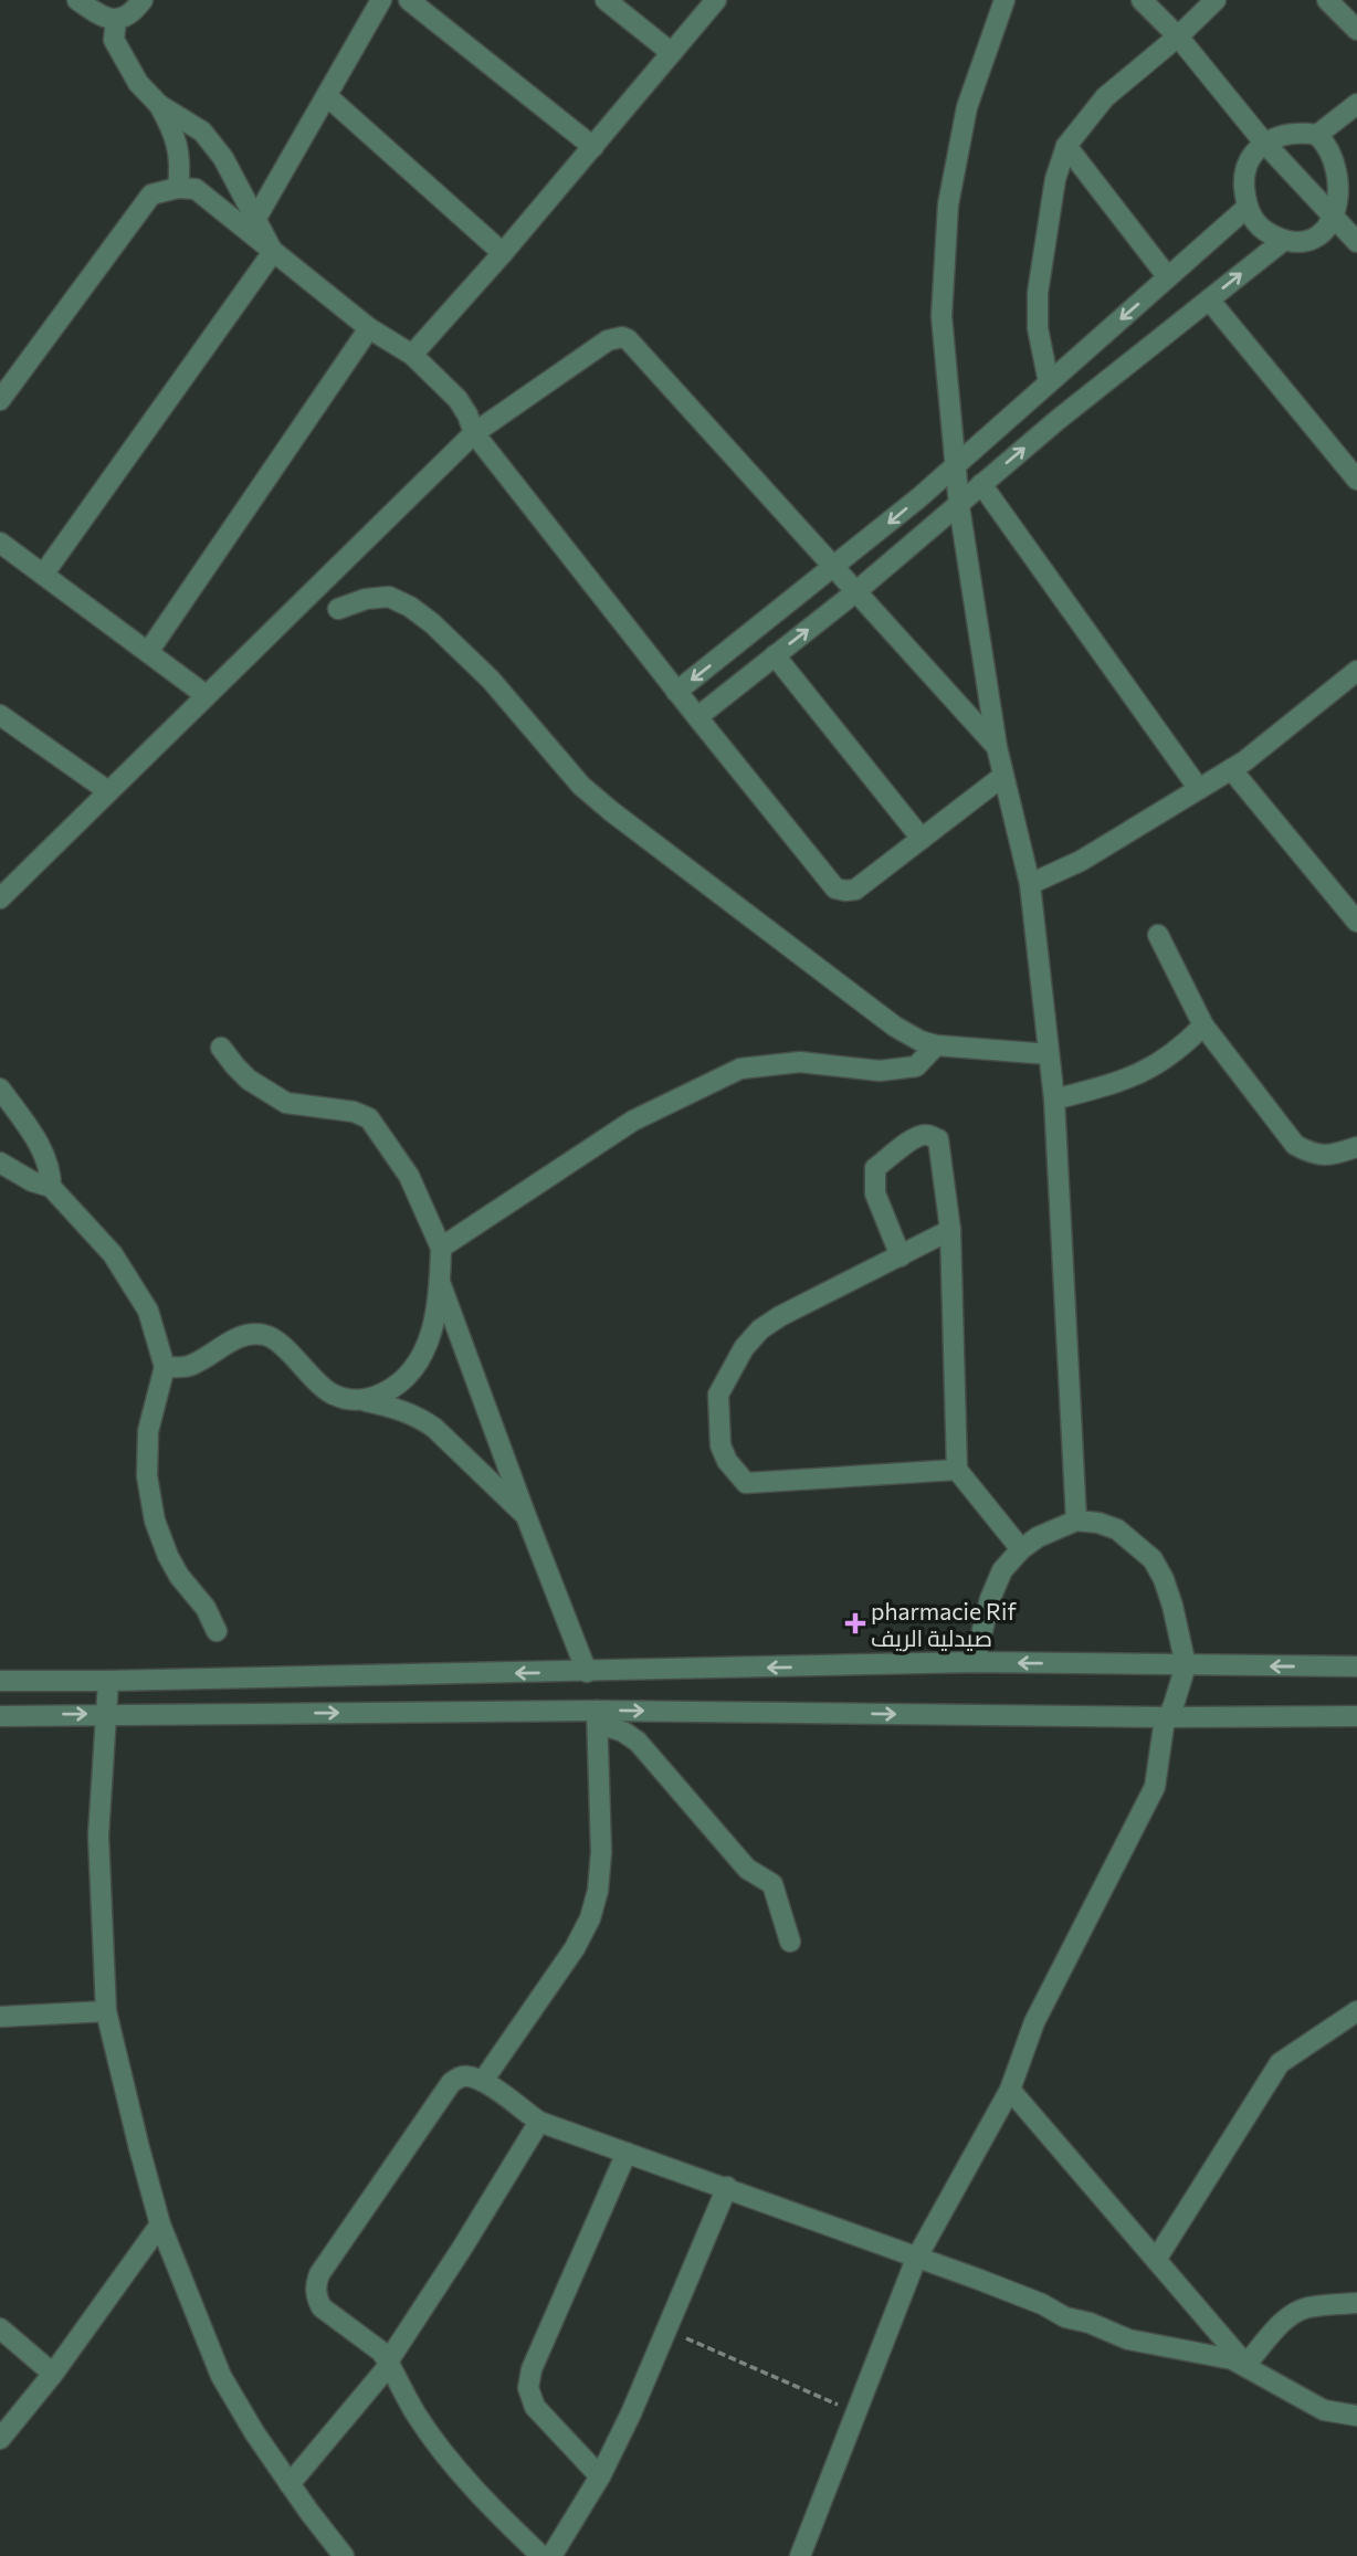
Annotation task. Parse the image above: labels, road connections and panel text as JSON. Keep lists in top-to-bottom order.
{
  "places": {
    "health": ["pharmacie Rif صيدلية الريف"]
  }
}
